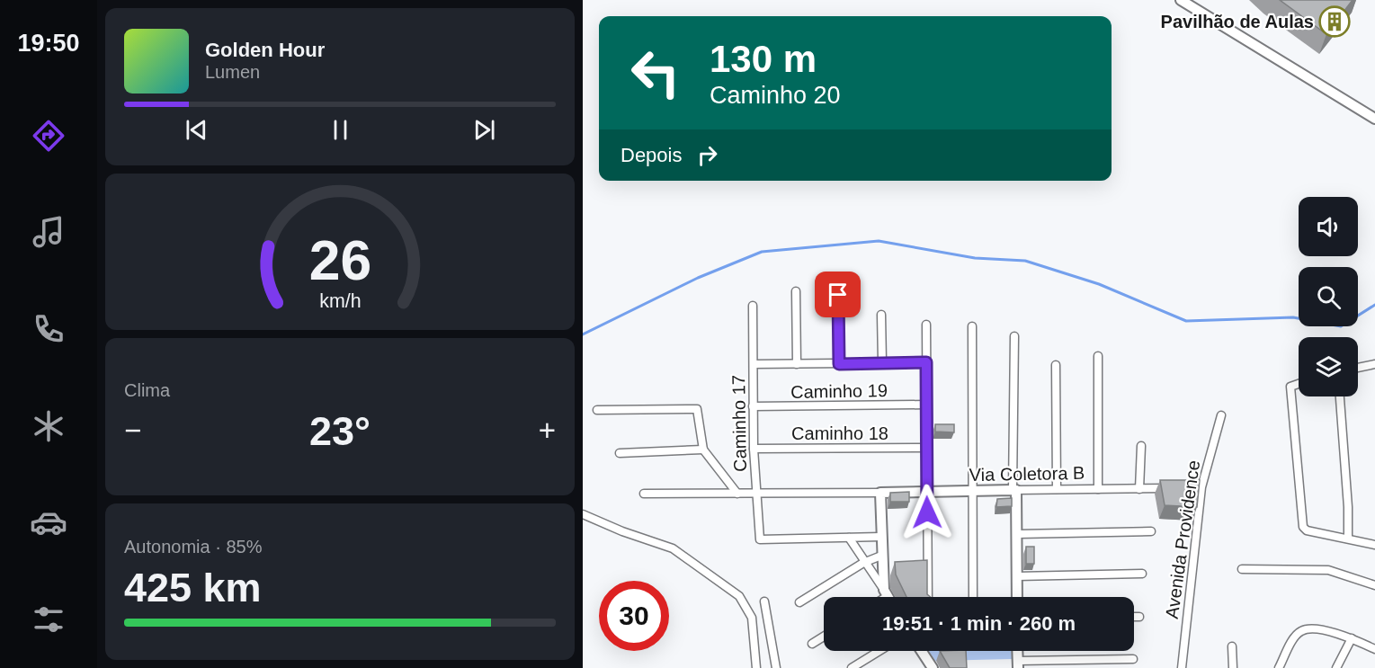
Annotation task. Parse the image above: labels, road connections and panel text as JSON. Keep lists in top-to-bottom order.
{
  "streets": {
    "street": [
      "Caminho 19",
      "Caminho 17",
      "Caminho 18",
      "Via Coletora B",
      "Avenida Providence"
    ]
  },
  "crossings": [
    ["Caminho 19", "Caminho 17"],
    ["Caminho 17", "Caminho 18"],
    ["Caminho 17", "Via Coletora B"]
  ],
  "places": {
    "building": ["Pavilhão de Aulas"]
  },
  "page": {
    "tabs": "19:50",
    "turn": ["130 m", "Caminho 20"],
    "song": ["Golden Hour", "Lumen"],
    "then": "Depois",
    "tile": [
      "Clima",
      ["Autonomia · 85%", "425 km"]
    ],
    "heat": ["−", "23°", "+"],
    "limit": "30",
    "trip": "19:51 · 1 min · 260 m",
    "gauge": ["26", "km/h"]
  }
}
